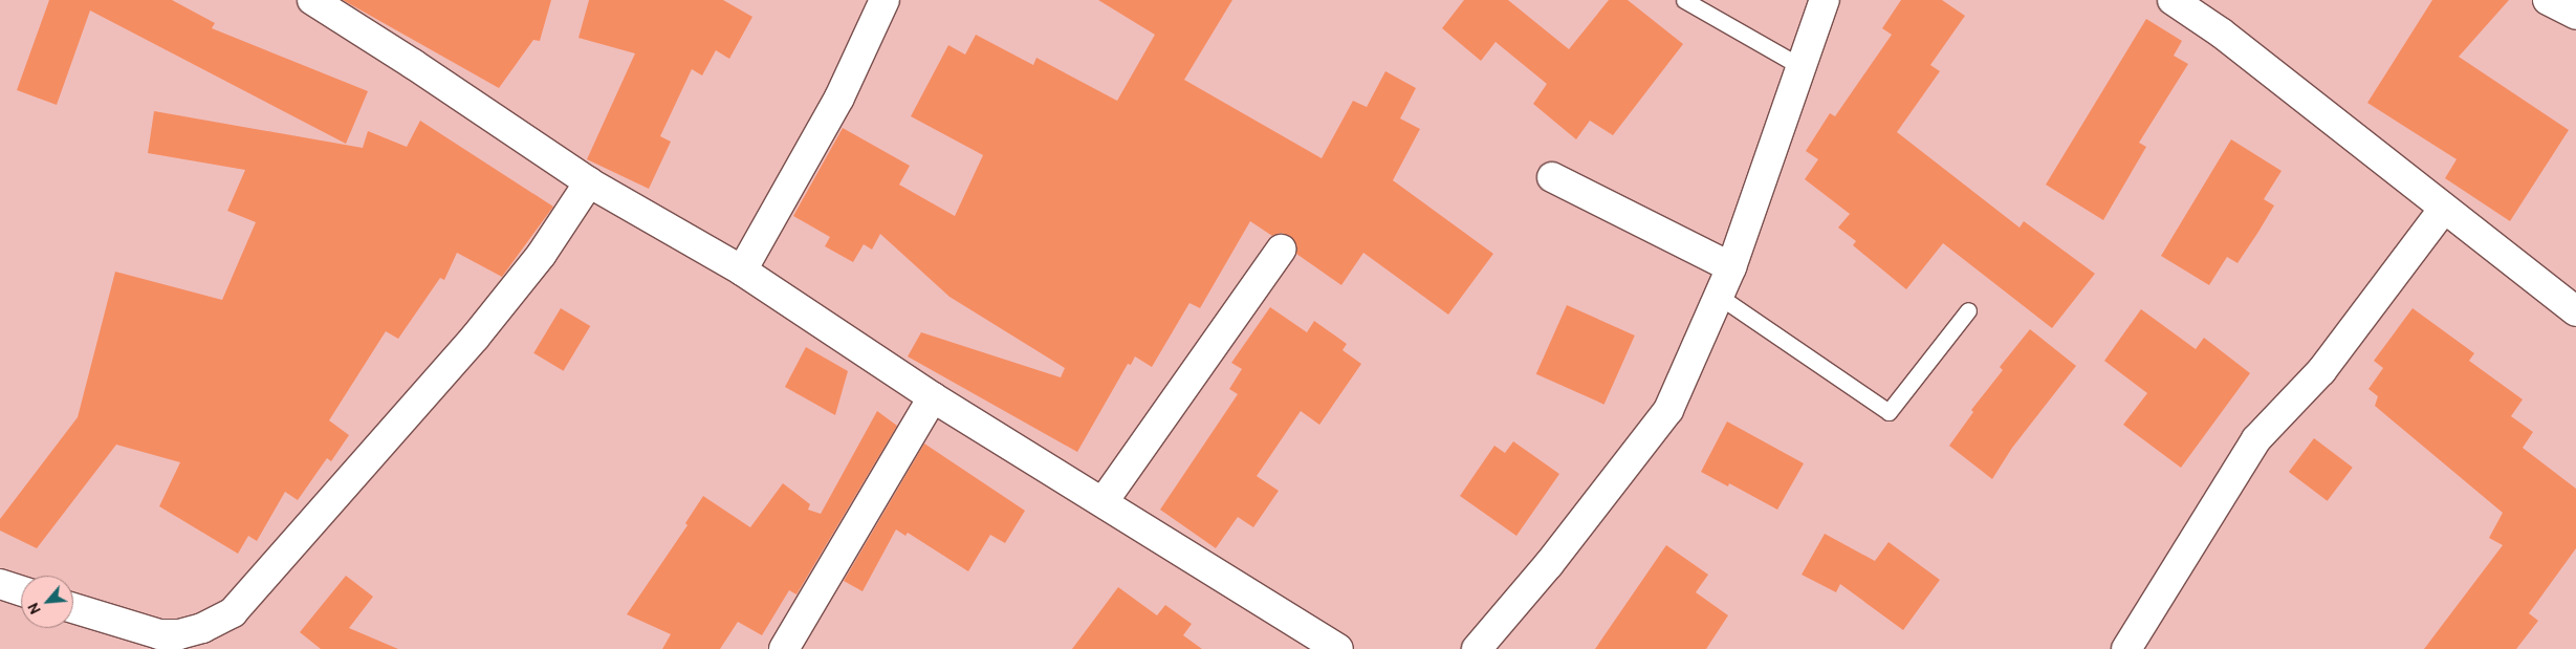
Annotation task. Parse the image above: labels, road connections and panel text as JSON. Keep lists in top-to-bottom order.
{
  "north": "bottom left"
}
